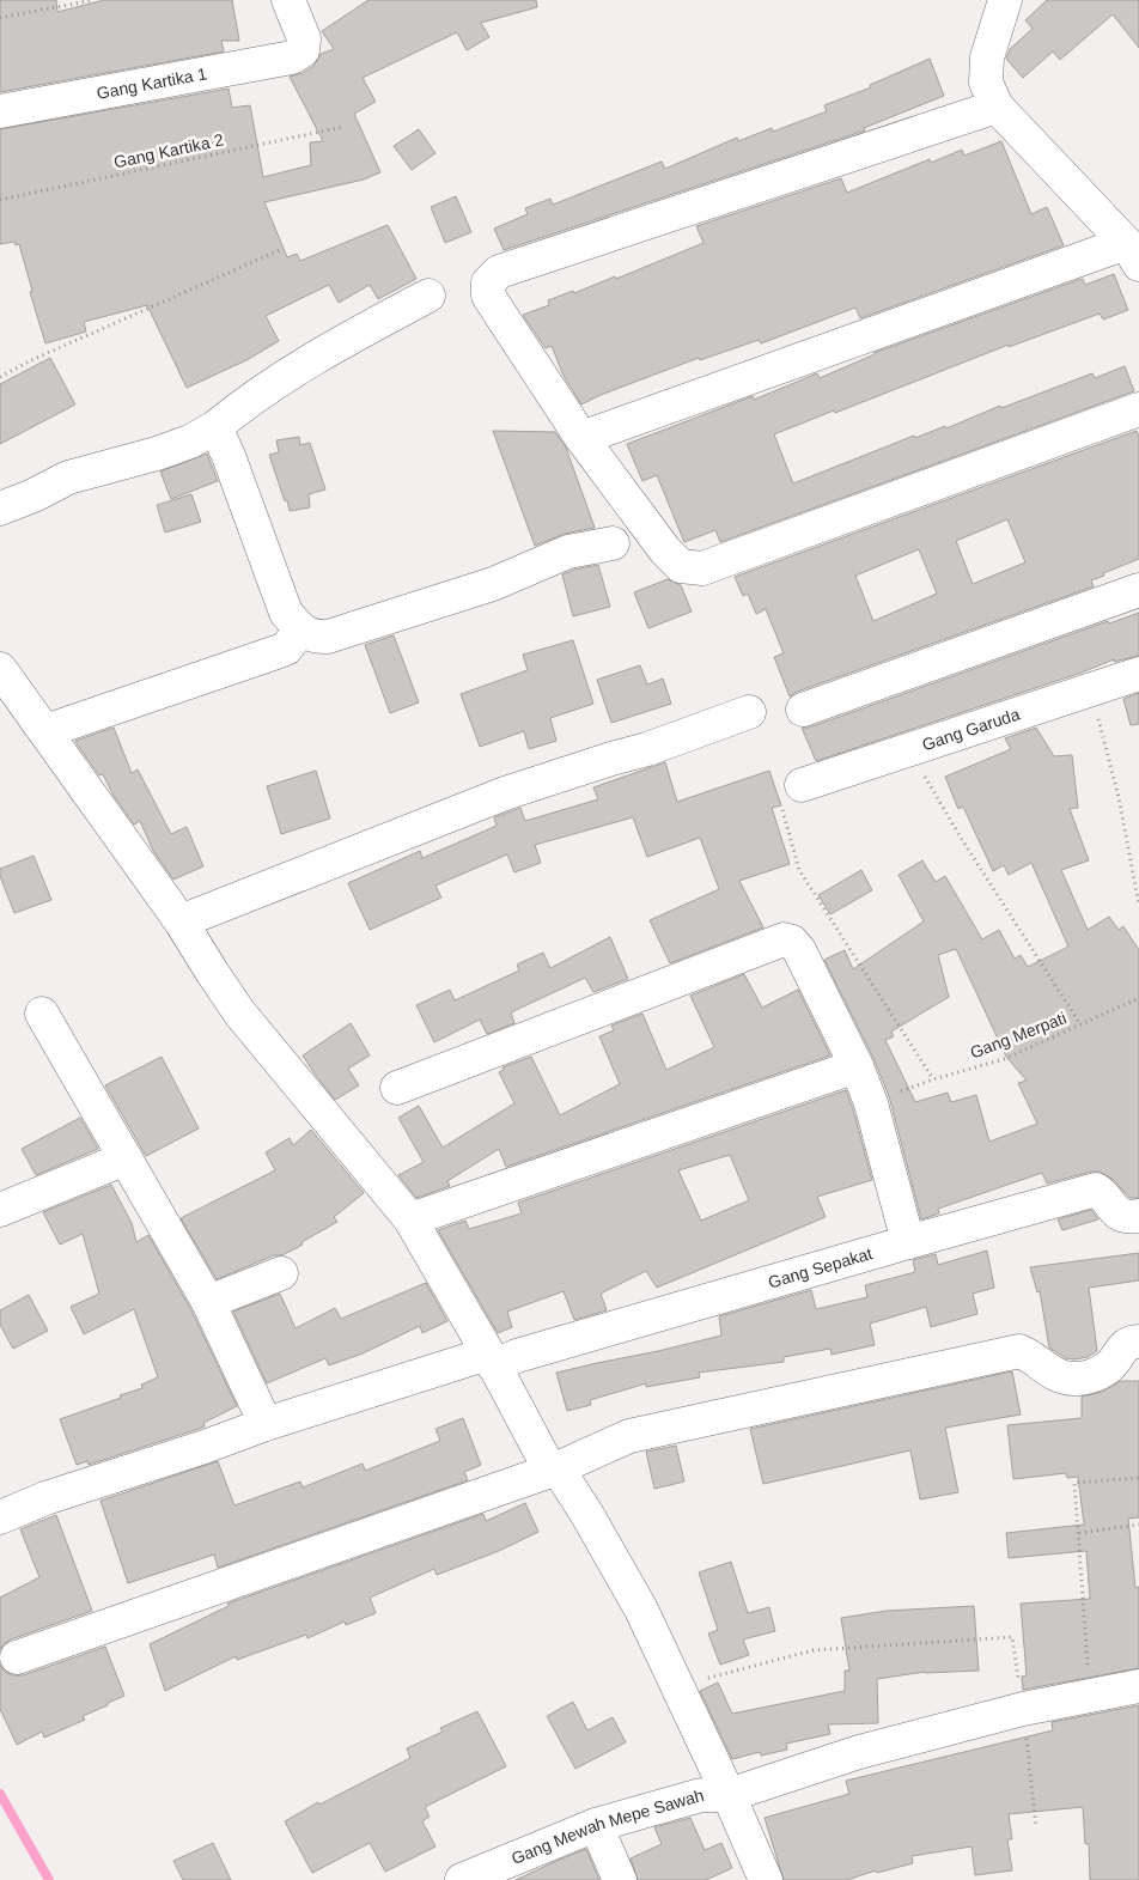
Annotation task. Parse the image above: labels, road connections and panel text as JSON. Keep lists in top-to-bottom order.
{
  "streets": {
    "street": [
      "Gang Kartika 1",
      "Gang Garuda",
      "Gang Sepakat",
      "Gang Mewah Mepe Sawah"
    ],
    "path": ["Gang Kartika 2", "Gang Merpati"]
  }
}
